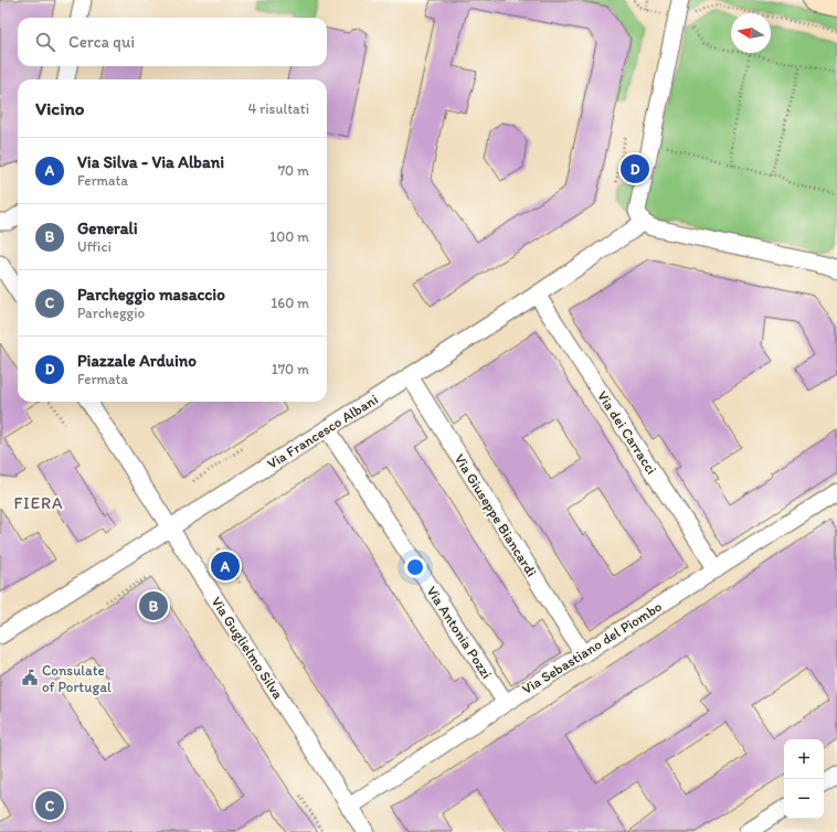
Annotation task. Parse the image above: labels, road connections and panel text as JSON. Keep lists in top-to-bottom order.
{
  "streets": {
    "street": [
      "Via Francesco Albani",
      "Via dei Carracci",
      "Via Giuseppe Biancardi",
      "Via Antonia Pozzi",
      "Via Guglielmo Silva",
      "Via Sebastiano del Piombo"
    ]
  },
  "crossings": [
    ["Via Francesco Albani", "Via dei Carracci"],
    ["Via Francesco Albani", "Via Giuseppe Biancardi"],
    ["Via Francesco Albani", "Via Antonia Pozzi"],
    ["Via Francesco Albani", "Via Guglielmo Silva"],
    ["Via dei Carracci", "Via Sebastiano del Piombo"],
    ["Via Giuseppe Biancardi", "Via Sebastiano del Piombo"],
    ["Via Antonia Pozzi", "Via Sebastiano del Piombo"],
    ["Via Guglielmo Silva", "Via Sebastiano del Piombo"]
  ],
  "districts": ["FIERA"],
  "places": {
    "public building": ["Consulate of Portugal"]
  },
  "north": "left",
  "page": {
    "search": "Cerca qui",
    "heading": ["Vicino", "4 risultati"],
    "list": [
      {
        "mark": "A",
        "name": "Via Silva - Via Albani",
        "note": "Fermata",
        "value": "70 m"
      },
      {
        "mark": "B",
        "name": "Generali",
        "note": "Uffici",
        "value": "100 m"
      },
      {
        "mark": "C",
        "name": "Parcheggio masaccio",
        "note": "Parcheggio",
        "value": "160 m"
      },
      {
        "mark": "D",
        "name": "Piazzale Arduino",
        "note": "Fermata",
        "value": "170 m"
      }
    ],
    "pins": [
      "D",
      "A",
      "B",
      "C"
    ],
    "map_buttons": ["+", "−"]
  }
}
